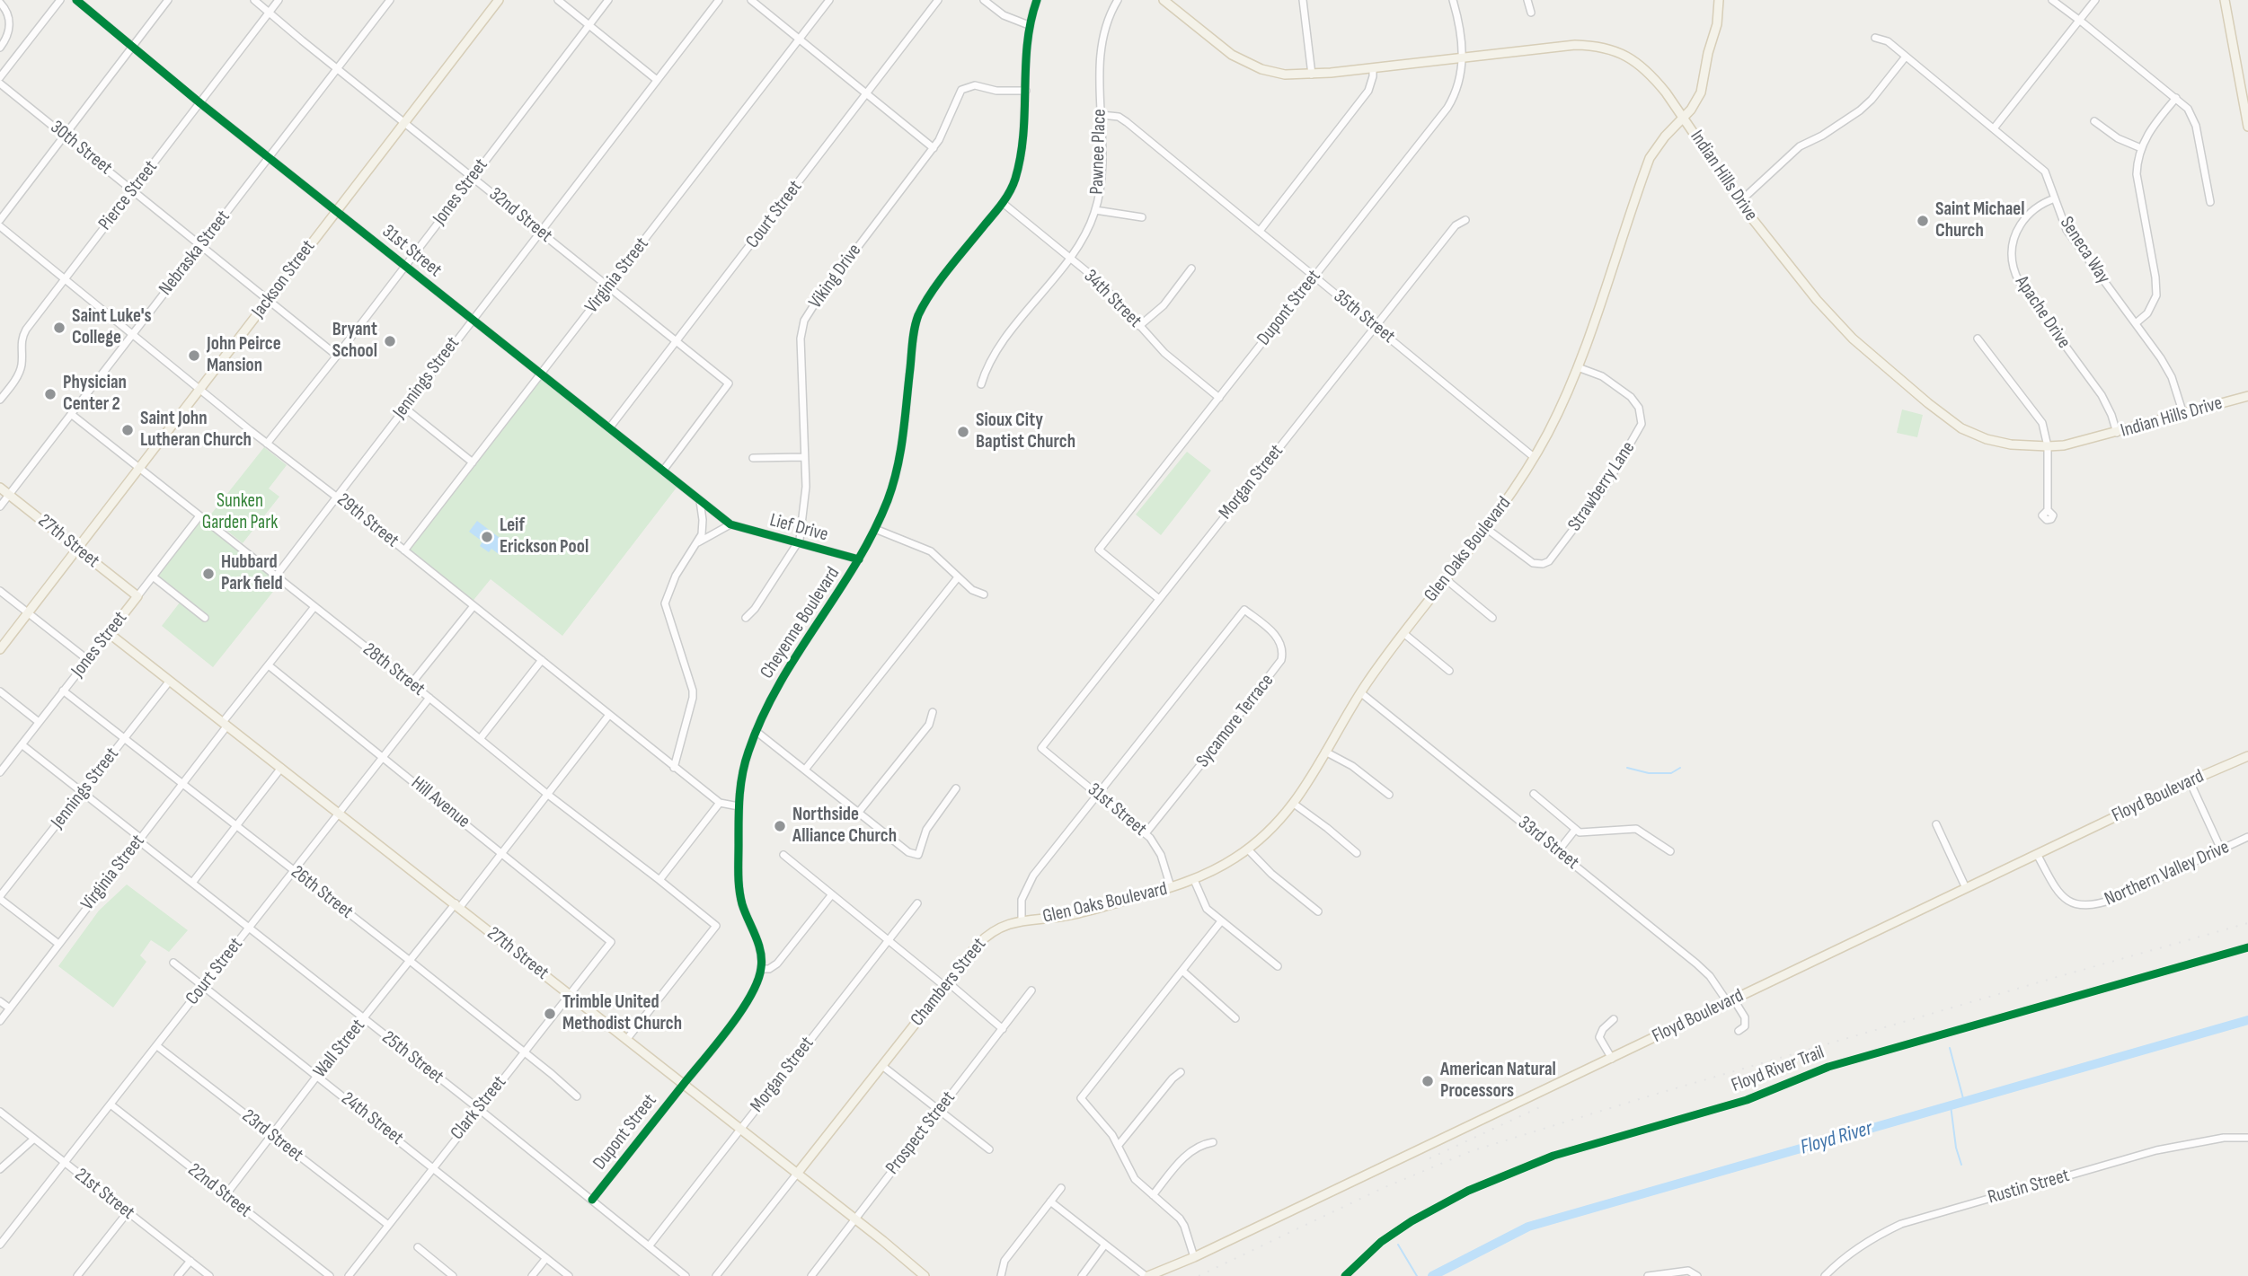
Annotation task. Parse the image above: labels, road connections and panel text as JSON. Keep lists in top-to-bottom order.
{
  "streets": {
    "main road": [
      "Indian Hills Drive",
      "Jones Street",
      "Jackson Street",
      "27th Street",
      "Glen Oaks Boulevard",
      "Floyd Boulevard",
      "Chambers Street"
    ],
    "street": [
      "30th Street",
      "Pawnee Place",
      "Pierce Street",
      "Court Street",
      "32nd Street",
      "Seneca Way",
      "31st Street",
      "Nebraska Street",
      "Virginia Street",
      "Viking Drive",
      "34th Street",
      "Dupont Street",
      "Apache Drive",
      "35th Street",
      "Jennings Street",
      "Morgan Street",
      "Strawberry Lane",
      "29th Street",
      "Lief Drive",
      "Cheyenne Boulevard",
      "28th Street",
      "Sycamore Terrace",
      "Hill Avenue",
      "33rd Street",
      "Northern Valley Drive",
      "26th Street",
      "Wall Street",
      "25th Street",
      "Clark Street",
      "24th Street",
      "Prospect Street",
      "23rd Street",
      "Rustin Street",
      "22nd Street",
      "21st Street"
    ],
    "cycle path": ["Floyd River Trail"]
  },
  "crossings": [
    ["30th Street", "Jones Street"],
    ["30th Street", "Pierce Street"],
    ["30th Street", "Nebraska Street"],
    ["30th Street", "Jackson Street"],
    ["Pawnee Place", "34th Street"],
    ["Pawnee Place", "35th Street"],
    ["Indian Hills Drive", "Seneca Way"],
    ["Indian Hills Drive", "Dupont Street"],
    ["Indian Hills Drive", "Apache Drive"],
    ["Indian Hills Drive", "Glen Oaks Boulevard"],
    ["Jones Street", "32nd Street"],
    ["Jones Street", "31st Street"],
    ["Jones Street", "29th Street"],
    ["Jones Street", "27th Street"],
    ["Jones Street", "28th Street"],
    ["Jones Street", "26th Street"],
    ["Jones Street", "25th Street"],
    ["Pierce Street", "32nd Street"],
    ["Pierce Street", "31st Street"],
    ["Pierce Street", "29th Street"],
    ["Court Street", "32nd Street"],
    ["Court Street", "31st Street"],
    ["Court Street", "27th Street"],
    ["Court Street", "28th Street"],
    ["Court Street", "Hill Avenue"],
    ["Court Street", "26th Street"],
    ["Court Street", "25th Street"],
    ["Court Street", "24th Street"],
    ["Court Street", "23rd Street"],
    ["Court Street", "22nd Street"],
    ["Court Street", "21st Street"],
    ["32nd Street", "31st Street"],
    ["32nd Street", "Nebraska Street"],
    ["32nd Street", "Virginia Street"],
    ["32nd Street", "Jackson Street"],
    ["32nd Street", "Jennings Street"],
    ["Seneca Way", "Apache Drive"],
    ["31st Street", "Nebraska Street"],
    ["31st Street", "Virginia Street"],
    ["31st Street", "Jackson Street"],
    ["31st Street", "Jennings Street"],
    ["31st Street", "Morgan Street"],
    ["31st Street", "Lief Drive"],
    ["31st Street", "Glen Oaks Boulevard"],
    ["31st Street", "Sycamore Terrace"],
    ["Nebraska Street", "29th Street"],
    ["Nebraska Street", "27th Street"],
    ["Nebraska Street", "28th Street"],
    ["Virginia Street", "29th Street"],
    ["Virginia Street", "27th Street"],
    ["Virginia Street", "28th Street"],
    ["Virginia Street", "Hill Avenue"],
    ["Virginia Street", "26th Street"],
    ["Virginia Street", "25th Street"],
    ["Viking Drive", "Lief Drive"],
    ["Viking Drive", "Cheyenne Boulevard"],
    ["Jackson Street", "29th Street"],
    ["Jackson Street", "27th Street"],
    ["Jackson Street", "28th Street"],
    ["34th Street", "Dupont Street"],
    ["34th Street", "Cheyenne Boulevard"],
    ["Dupont Street", "35th Street"],
    ["Dupont Street", "Morgan Street"],
    ["Dupont Street", "27th Street"],
    ["Dupont Street", "Cheyenne Boulevard"],
    ["Dupont Street", "25th Street"],
    ["35th Street", "Morgan Street"],
    ["35th Street", "Glen Oaks Boulevard"],
    ["Jennings Street", "29th Street"],
    ["Jennings Street", "27th Street"],
    ["Jennings Street", "28th Street"],
    ["Jennings Street", "26th Street"],
    ["Jennings Street", "25th Street"],
    ["Morgan Street", "27th Street"],
    ["Morgan Street", "25th Street"],
    ["Strawberry Lane", "Glen Oaks Boulevard"],
    ["29th Street", "Cheyenne Boulevard"],
    ["29th Street", "Wall Street"],
    ["Lief Drive", "Cheyenne Boulevard"],
    ["27th Street", "Cheyenne Boulevard"],
    ["27th Street", "28th Street"],
    ["27th Street", "Chambers Street"],
    ["27th Street", "Wall Street"],
    ["27th Street", "Clark Street"],
    ["27th Street", "Prospect Street"],
    ["Glen Oaks Boulevard", "33rd Street"],
    ["Glen Oaks Boulevard", "Chambers Street"],
    ["28th Street", "Wall Street"],
    ["Floyd Boulevard", "33rd Street"],
    ["Floyd Boulevard", "Northern Valley Drive"],
    ["Hill Avenue", "Wall Street"],
    ["Hill Avenue", "Clark Street"],
    ["26th Street", "Wall Street"],
    ["26th Street", "Clark Street"],
    ["Wall Street", "25th Street"],
    ["Wall Street", "24th Street"],
    ["Wall Street", "23rd Street"],
    ["Wall Street", "22nd Street"],
    ["25th Street", "Clark Street"],
    ["Clark Street", "24th Street"],
    ["Clark Street", "23rd Street"]
  ],
  "water": ["Floyd River"],
  "parks": ["Sunken Garden Park"],
  "places": [
    "Saint Michael Church",
    "Saint Luke's College",
    "Bryant School",
    "John Peirce Mansion",
    "Physician Center 2",
    "Saint John Lutheran Church",
    "Sioux City Baptist Church",
    "Leif Erickson Pool",
    "Hubbard Park field",
    "Northside Alliance Church",
    "Trimble United Methodist Church",
    "American Natural Processors"
  ]
}
